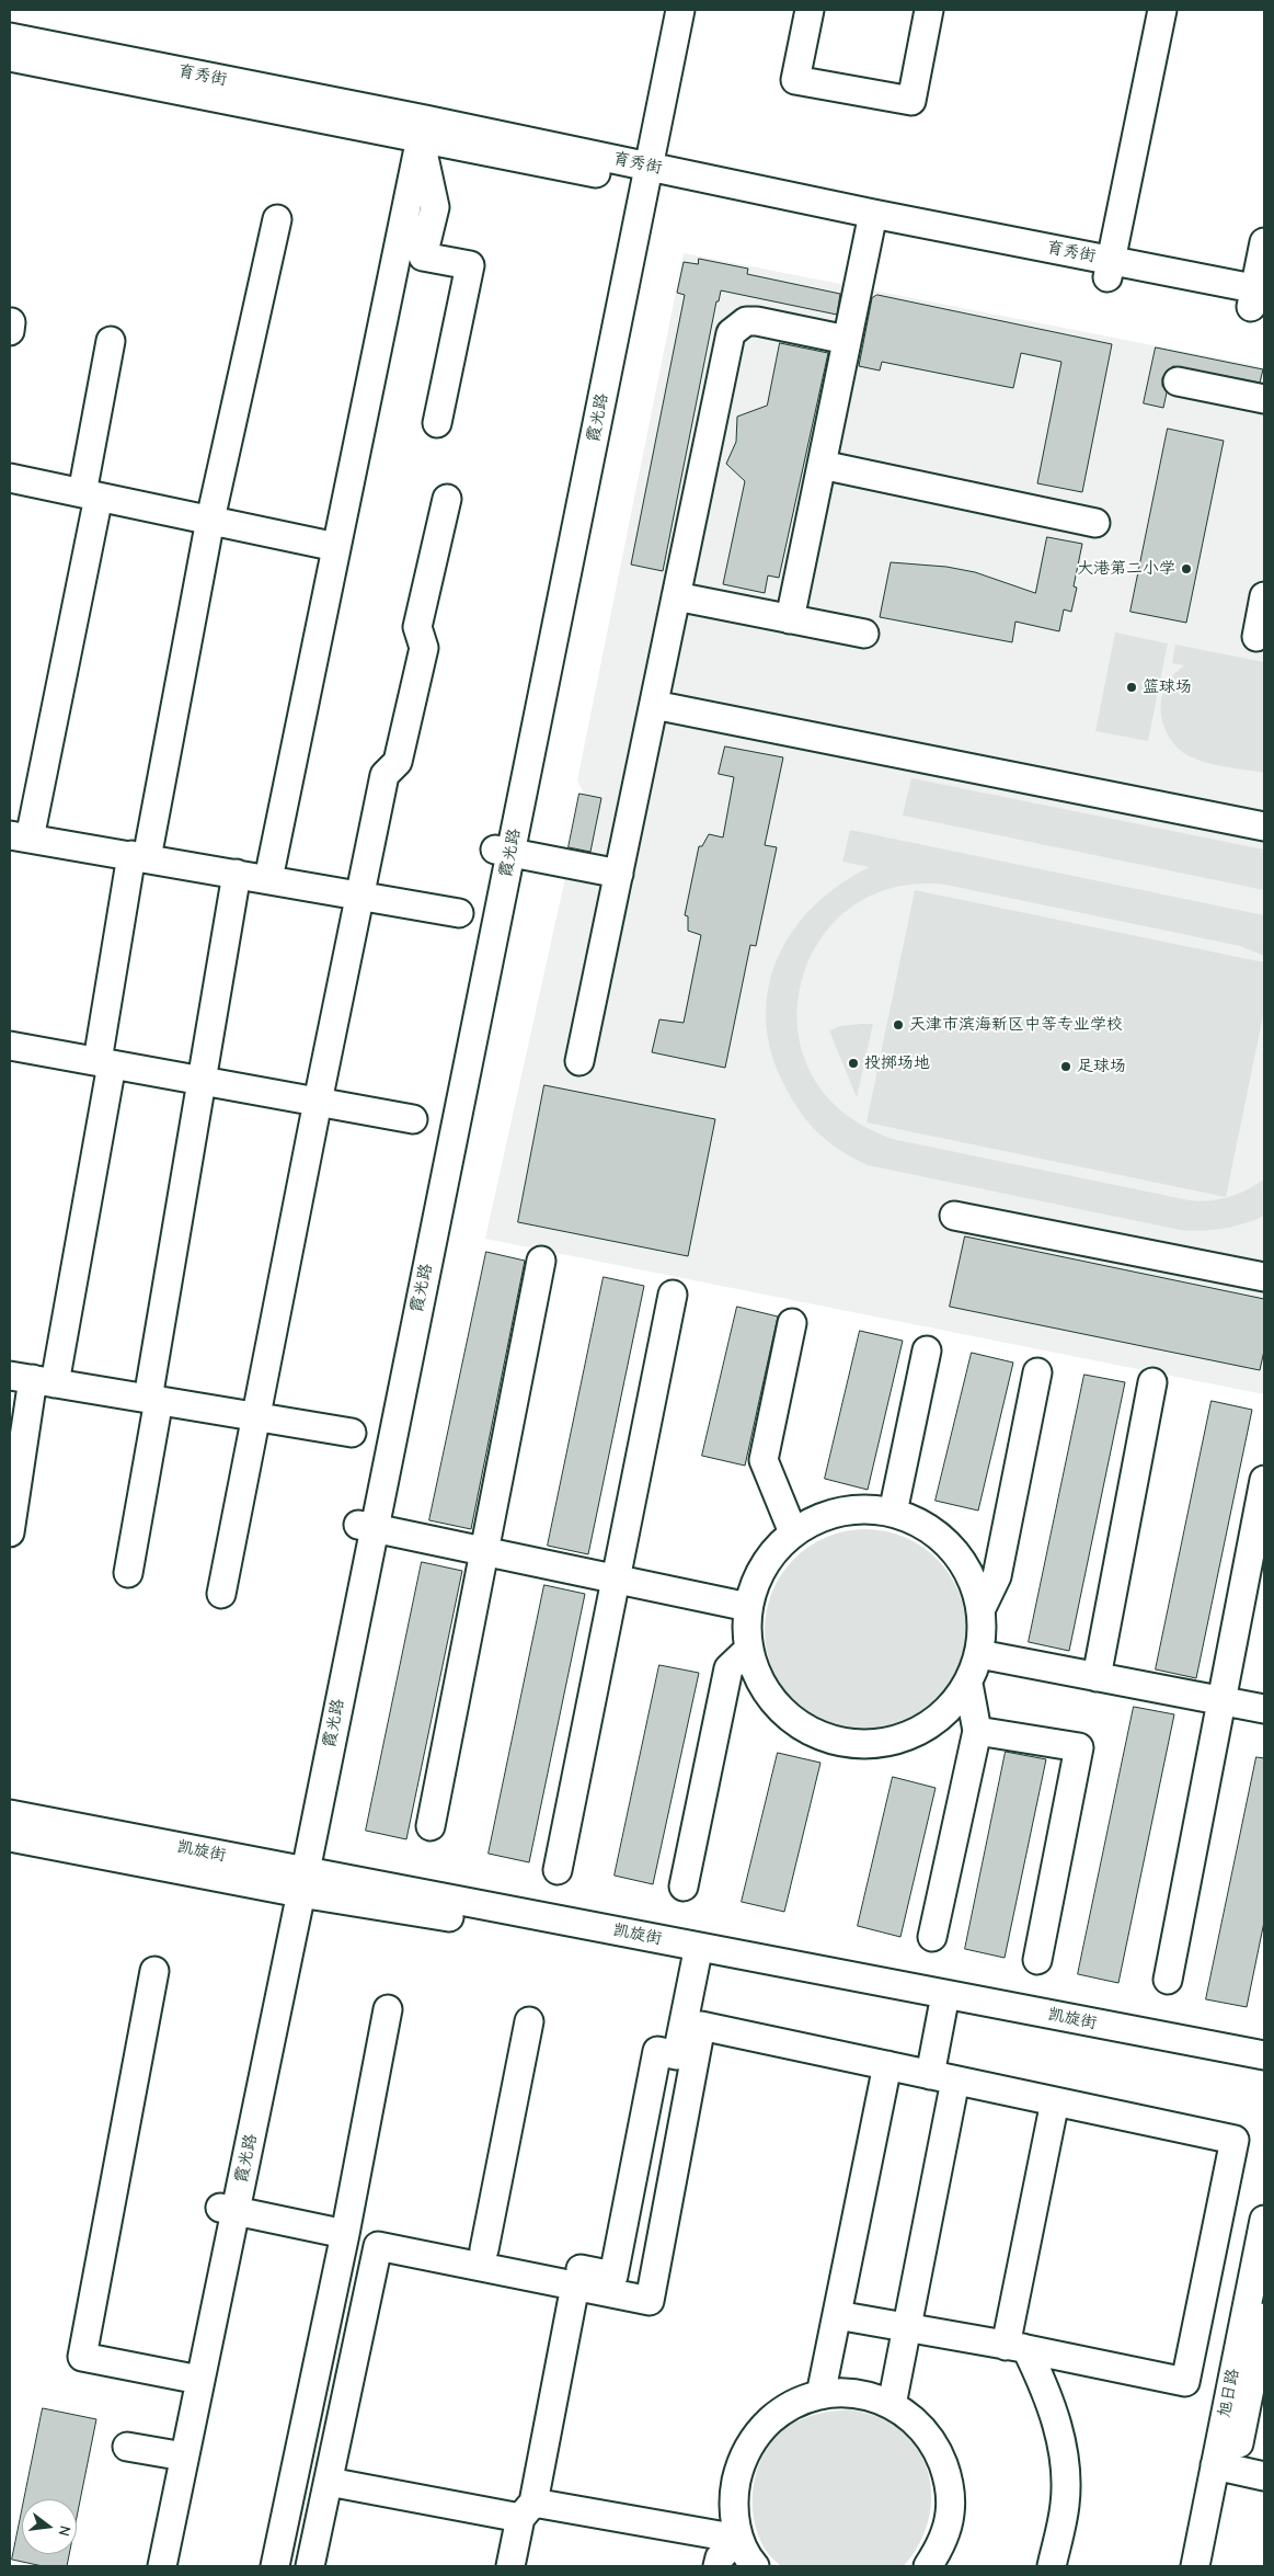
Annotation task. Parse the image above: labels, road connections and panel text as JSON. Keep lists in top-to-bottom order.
{
  "streets": {
    "street": [
      "育秀街",
      "霞光路",
      "凯旋街",
      "旭日路"
    ]
  },
  "crossings": [
    ["育秀街", "霞光路"],
    ["霞光路", "凯旋街"]
  ],
  "places": [
    "大港第二小学",
    "篮球场",
    "天津市滨海新区中等专业学校",
    "投掷场地",
    "足球场"
  ],
  "north": "right"
}
